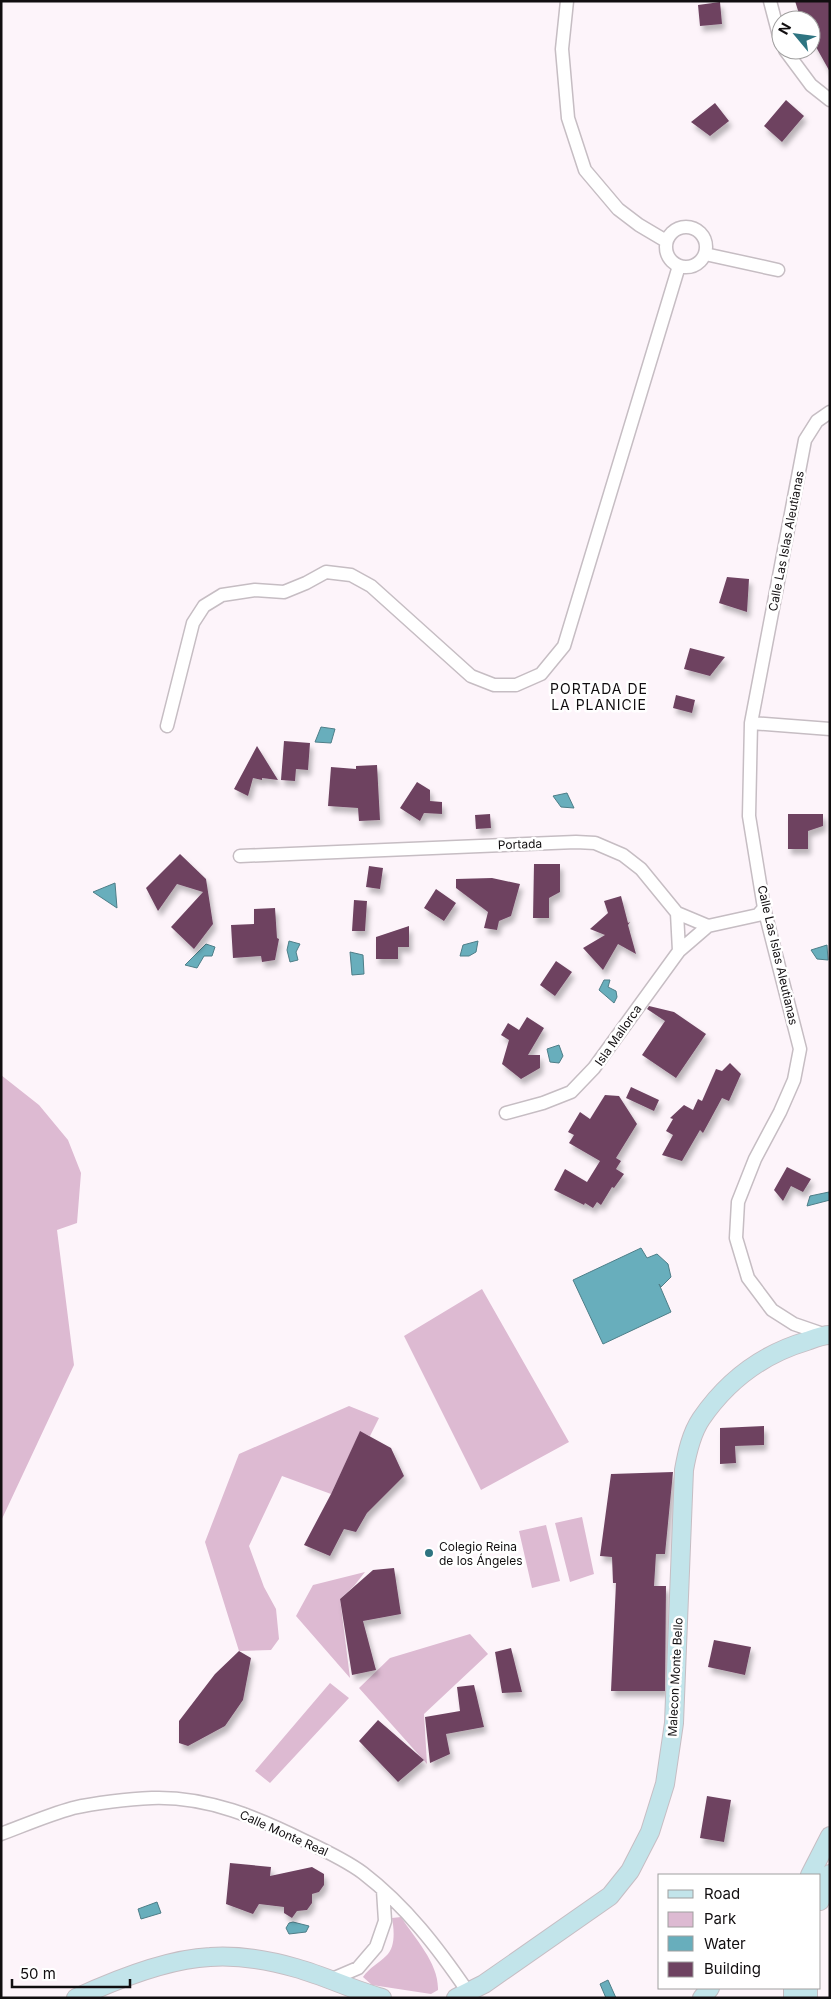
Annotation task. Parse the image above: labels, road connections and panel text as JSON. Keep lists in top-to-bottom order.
{
  "streets": {
    "street": [
      "Calle Las Islas Aleutianas",
      "Portada",
      "Isla Mallorca",
      "Malecon Monte Bello",
      "Calle Monte Real"
    ]
  },
  "crossings": [
    ["Calle Las Islas Aleutianas", "Malecon Monte Bello"],
    ["Portada", "Isla Mallorca"],
    ["Malecon Monte Bello", "Calle Monte Real"]
  ],
  "districts": ["PORTADA DE LA PLANICIE"],
  "places": ["Colegio Reina de los Ángeles"],
  "legend": [
    "Road",
    "Park",
    "Water",
    "Building"
  ],
  "scale_bar": "50 m",
  "north": "top left"
}
